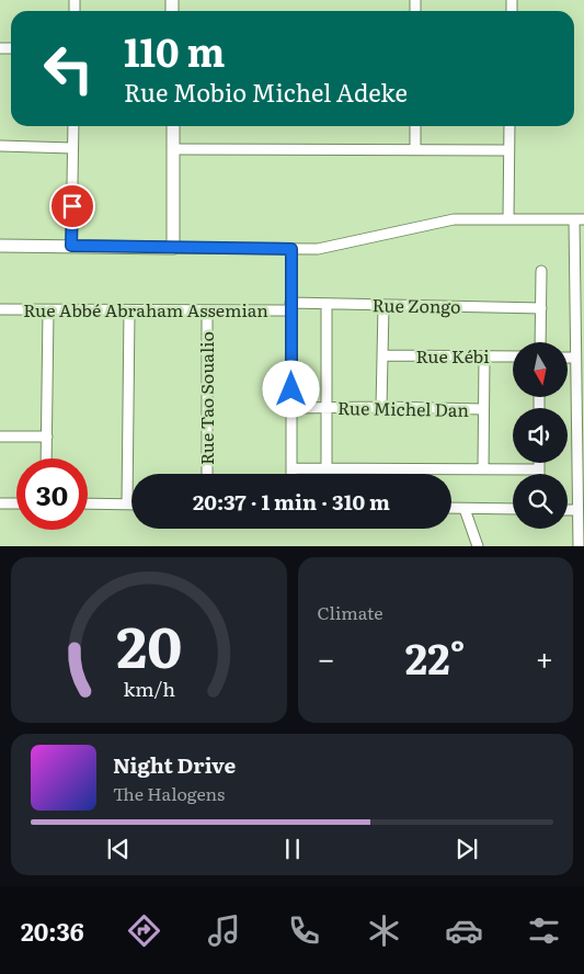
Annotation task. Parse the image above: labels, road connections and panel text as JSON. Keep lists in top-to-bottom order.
{
  "streets": {
    "street": [
      "Rue Zongo",
      "Rue Abbé Abraham Assemian",
      "Rue Kébi",
      "Rue Tao Soualio",
      "Rue Michel Dan"
    ]
  },
  "crossings": [
    ["Rue Zongo", "Rue Abbé Abraham Assemian"],
    ["Rue Abbé Abraham Assemian", "Rue Tao Soualio"]
  ],
  "north": "bottom",
  "page": {
    "turn": ["110 m", "Rue Mobio Michel Adeke"],
    "limit": "30",
    "trip": "20:37 · 1 min · 310 m",
    "tile": "Climate",
    "heat": ["−", "22°", "+"],
    "song": ["Night Drive", "The Halogens"],
    "tabs": "20:36",
    "gauge": ["20", "km/h"]
  }
}
